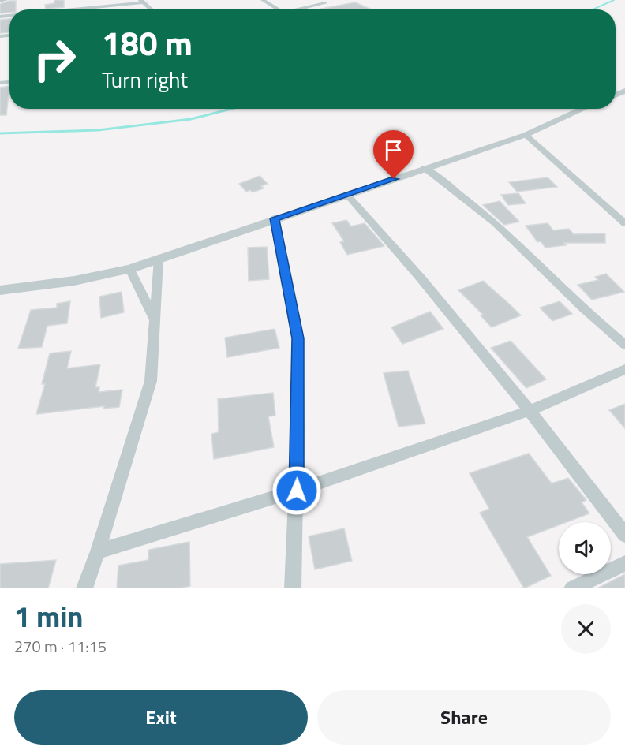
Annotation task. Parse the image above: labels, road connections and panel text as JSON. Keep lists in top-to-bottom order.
{
  "page": {
    "turn": ["180 m", "Turn right"],
    "heading": ["1 min", "270 m · 11:15"],
    "buttons": ["Exit", "Share"]
  }
}
